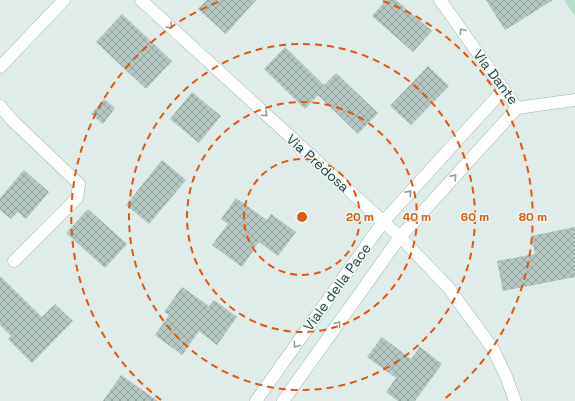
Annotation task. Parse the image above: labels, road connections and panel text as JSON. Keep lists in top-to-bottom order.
{
  "streets": {
    "street": ["Via Dante", "Via Predosa", "Viale della Pace"]
  },
  "crossings": [
    ["Via Dante", "Viale della Pace"],
    ["Via Predosa", "Viale della Pace"]
  ],
  "one_way": ["Via Dante", "Via Predosa"],
  "rings": [
    "20 m",
    "40 m",
    "60 m",
    "80 m"
  ]
}
